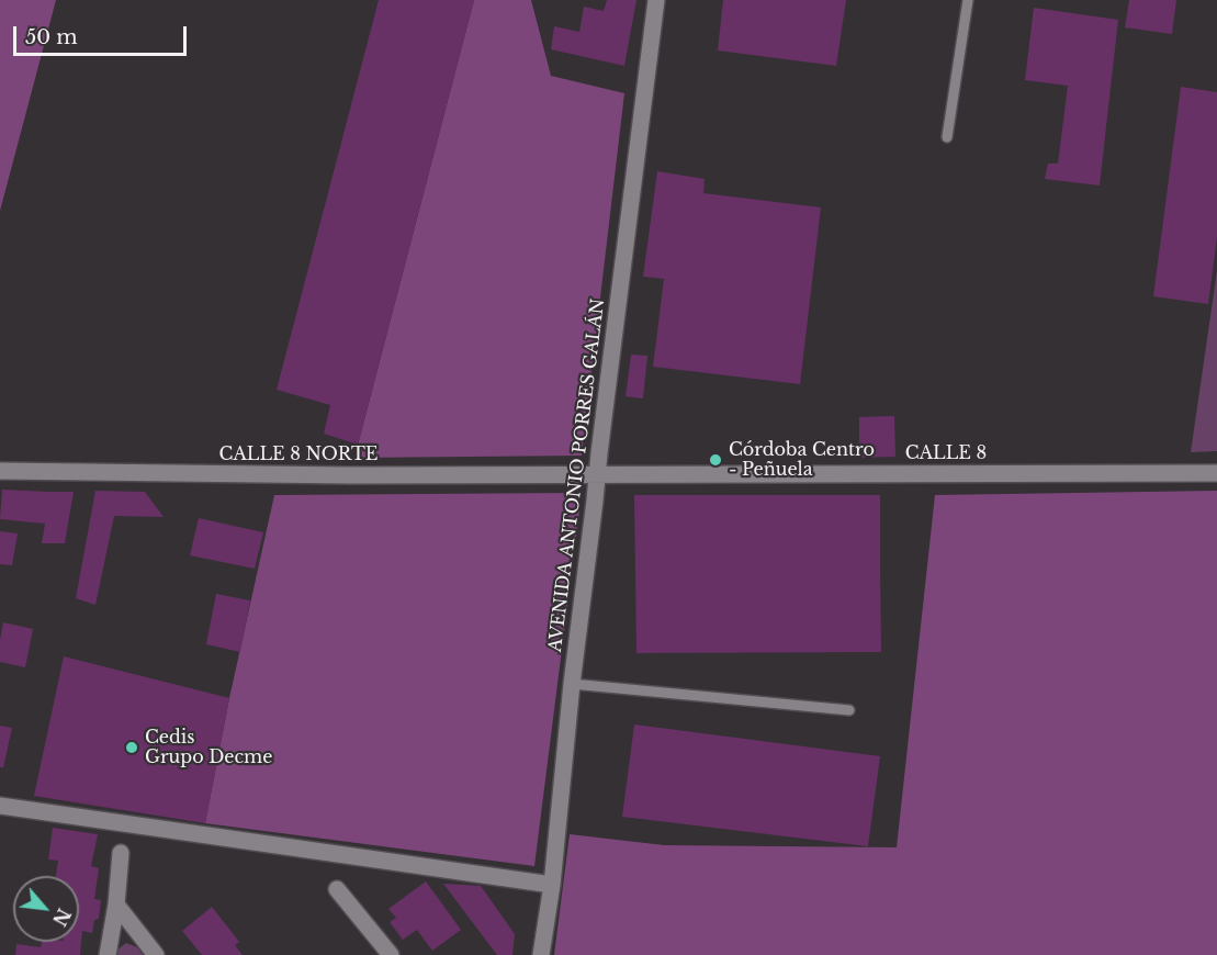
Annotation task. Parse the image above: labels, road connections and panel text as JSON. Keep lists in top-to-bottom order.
{
  "streets": {
    "street": ["CALLE 8", "CALLE 8 NORTE", "AVENIDA ANTONIO PORRES GALÁN"]
  },
  "crossings": [
    ["CALLE 8", "CALLE 8 NORTE"],
    ["CALLE 8", "AVENIDA ANTONIO PORRES GALÁN"],
    ["CALLE 8 NORTE", "AVENIDA ANTONIO PORRES GALÁN"]
  ],
  "places": ["Córdoba Centro - Peñuela", "Cedis Grupo Decme"],
  "scale_bar": "50 m",
  "north": "bottom right"
}
